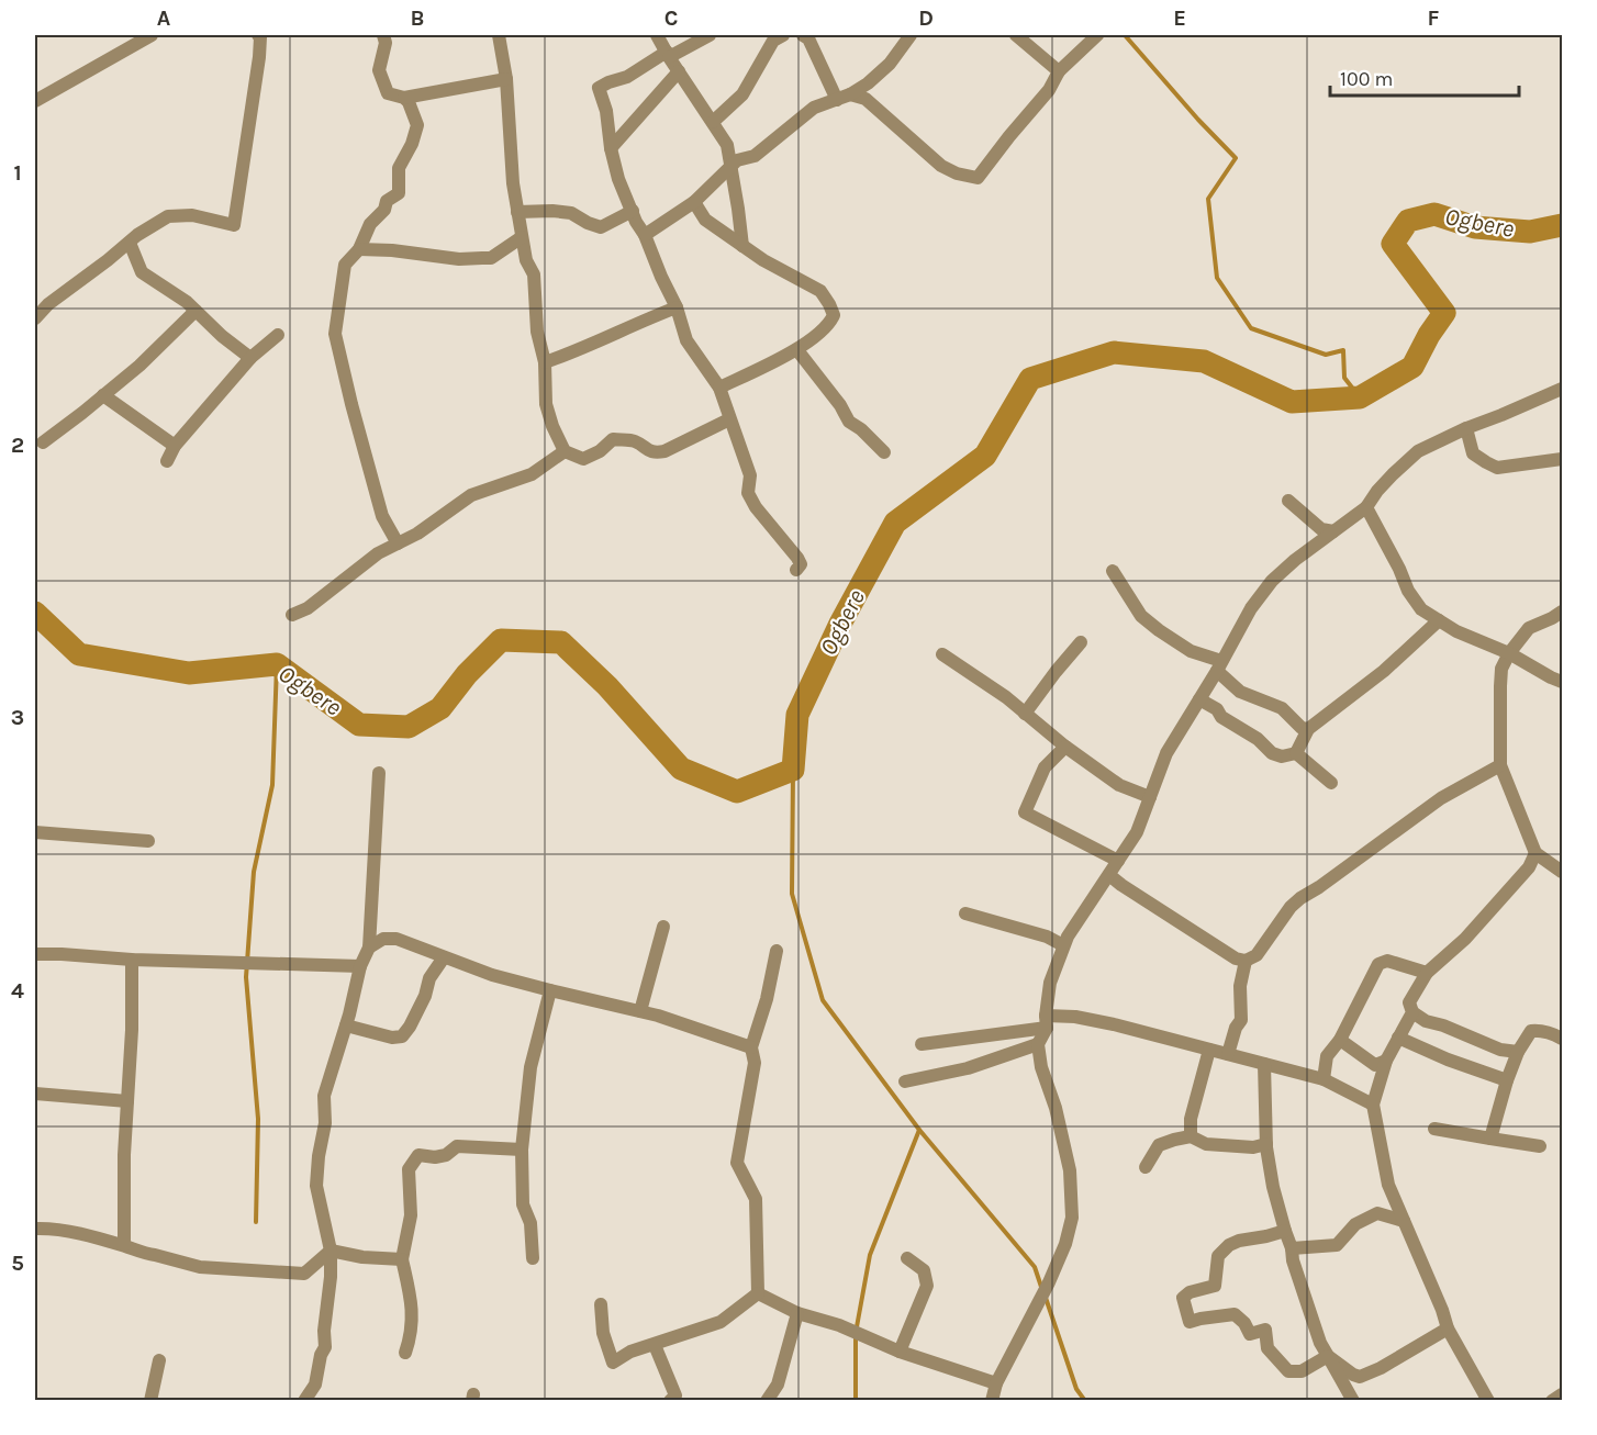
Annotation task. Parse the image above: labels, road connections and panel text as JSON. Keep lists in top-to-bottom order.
{
  "water": ["Ogbere"],
  "scale_bar": "100 m",
  "grid": {
    "columns": [
      "A",
      "B",
      "C",
      "D",
      "E",
      "F"
    ],
    "rows": [
      "1",
      "2",
      "3",
      "4",
      "5"
    ]
  }
}
